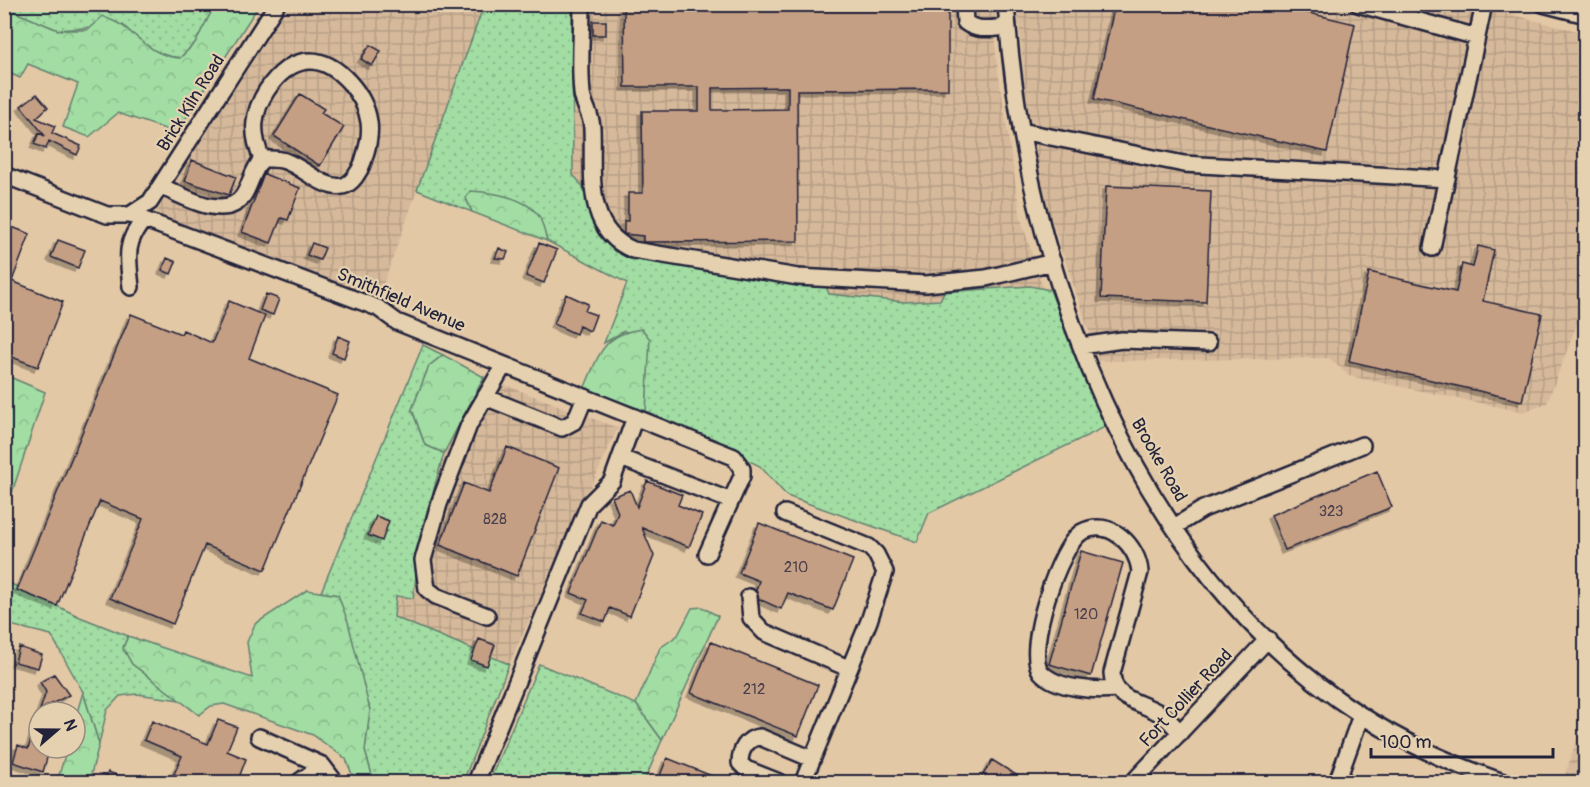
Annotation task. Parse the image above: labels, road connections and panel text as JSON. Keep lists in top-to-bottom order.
{
  "streets": {
    "street": [
      "Brick Kiln Road",
      "Smithfield Avenue",
      "Brooke Road",
      "Fort Collier Road"
    ]
  },
  "crossings": [
    ["Brick Kiln Road", "Smithfield Avenue"],
    ["Brooke Road", "Fort Collier Road"]
  ],
  "house_numbers": [
    "323",
    "828",
    "210",
    "120",
    "212"
  ],
  "scale_bar": "100 m",
  "north": "right"
}
